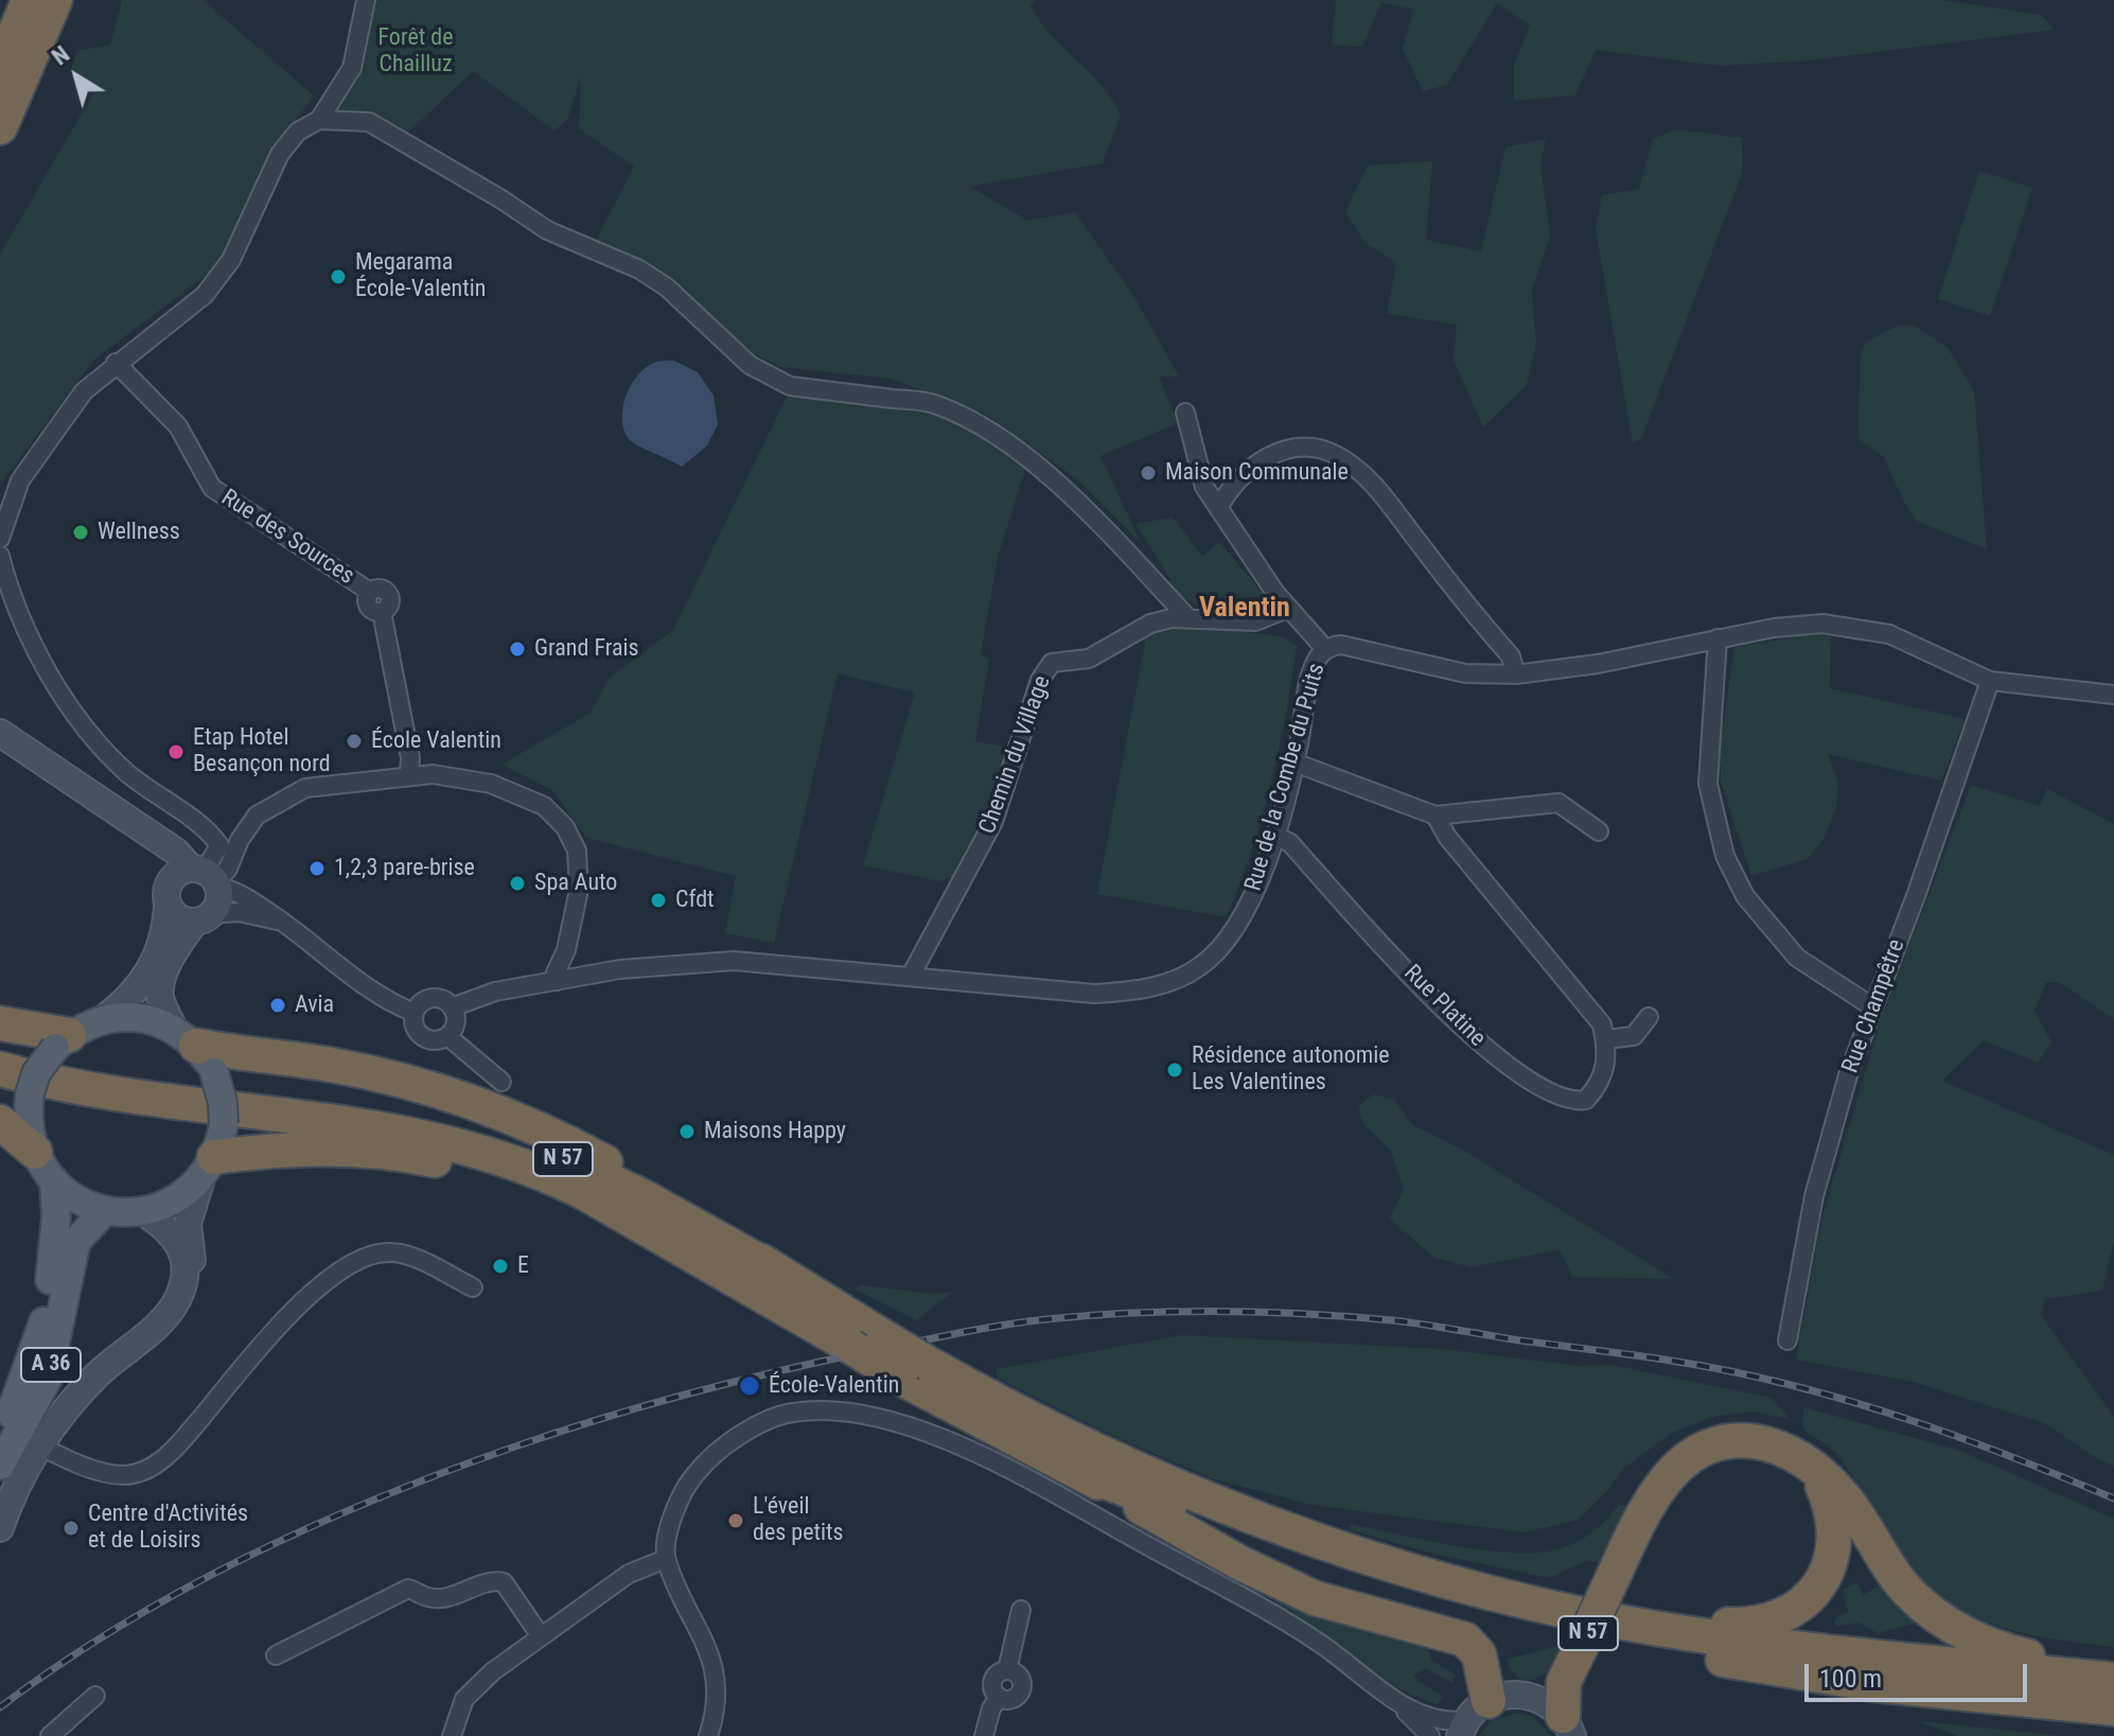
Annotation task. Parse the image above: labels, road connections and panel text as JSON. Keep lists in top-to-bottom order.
{
  "streets": {
    "highway": ["N 57"],
    "main road": ["A 36"],
    "street": [
      "Rue des Sources",
      "Chemin du Village",
      "Rue de la Combe du Puits",
      "Rue Platine",
      "Rue Champêtre"
    ]
  },
  "crossings": [
    ["Chemin du Village", "Rue de la Combe du Puits"],
    ["Rue de la Combe du Puits", "Rue Platine"],
    ["Rue de la Combe du Puits", "Rue Champêtre"],
    ["N 57", "A 36"]
  ],
  "districts": ["Valentin"],
  "parks": ["Forêt de Chailluz"],
  "places": [
    "Megarama École-Valentin",
    "Maison Communale",
    "Wellness",
    "Grand Frais",
    "École Valentin",
    "Etap Hotel Besançon nord",
    "1,2,3 pare-brise",
    "Spa Auto",
    "Cfdt",
    "Avia",
    "Résidence autonomie Les Valentines",
    "Maisons Happy",
    "E",
    "École-Valentin",
    "L'éveil des petits",
    "Centre d'Activités et de Loisirs"
  ],
  "scale_bar": "100 m",
  "north": "top left"
}
